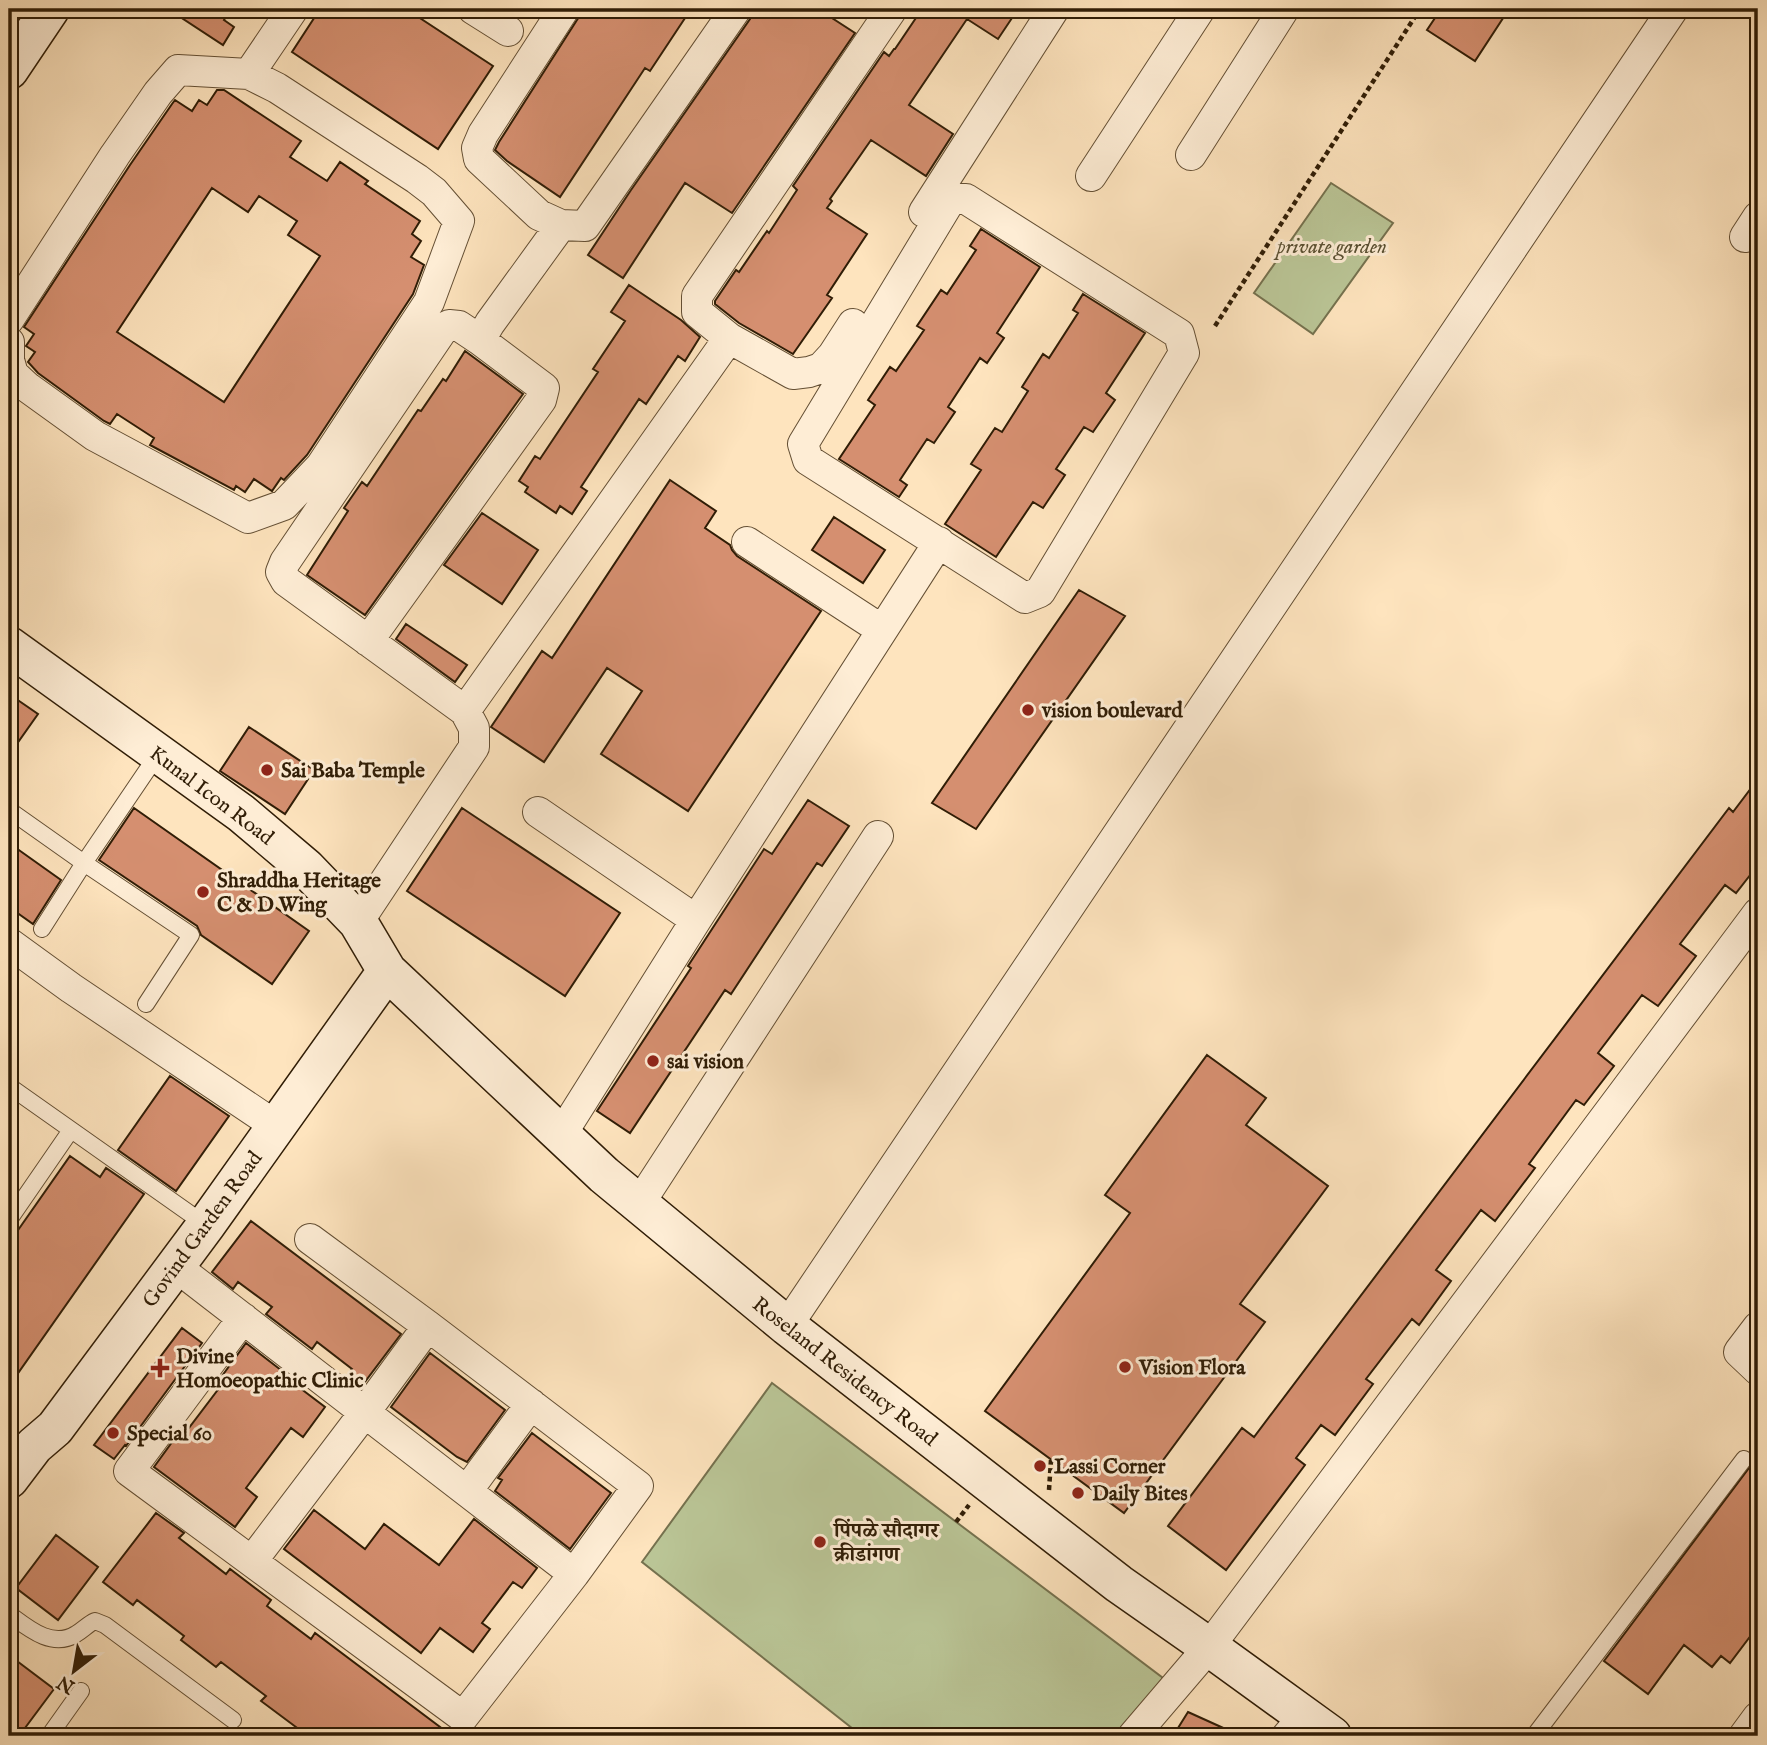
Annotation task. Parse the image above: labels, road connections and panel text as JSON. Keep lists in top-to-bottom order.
{
  "streets": {
    "street": ["Kunal Icon Road", "Govind Garden Road", "Roseland Residency Road"]
  },
  "crossings": [
    ["Kunal Icon Road", "Govind Garden Road"],
    ["Kunal Icon Road", "Roseland Residency Road"],
    ["Govind Garden Road", "Roseland Residency Road"]
  ],
  "parks": ["private garden"],
  "places": {
    "other": [
      "vision boulevard",
      "Sai Baba Temple",
      "Shraddha Heritage C & D Wing",
      "sai vision",
      "Vision Flora",
      "Special 60",
      "Lassi Corner",
      "Daily Bites",
      "पिंपळे सौदागर क्रीडांगण"
    ],
    "health": ["Divine Homoeopathic Clinic"]
  },
  "north": "bottom left"
}
